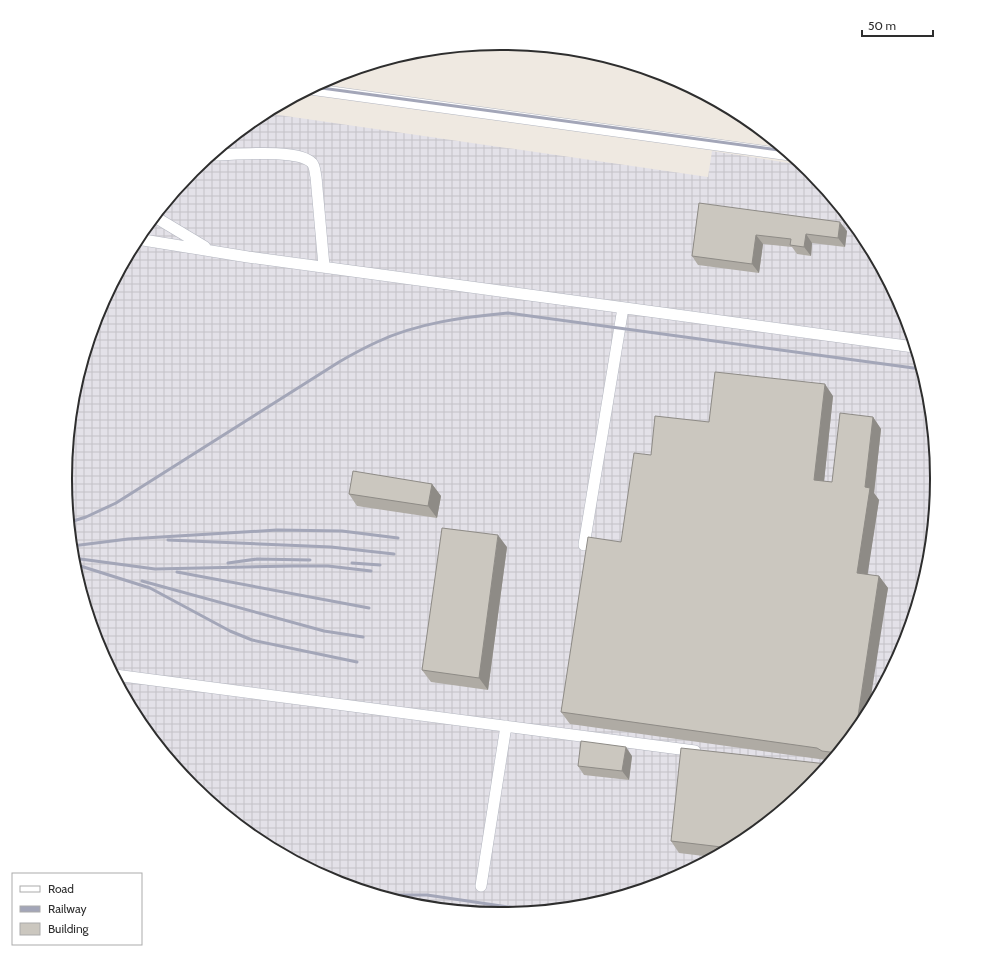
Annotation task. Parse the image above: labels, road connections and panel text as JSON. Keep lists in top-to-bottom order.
{
  "legend": ["Road", "Railway", "Building"],
  "scale_bar": "50 m"
}
